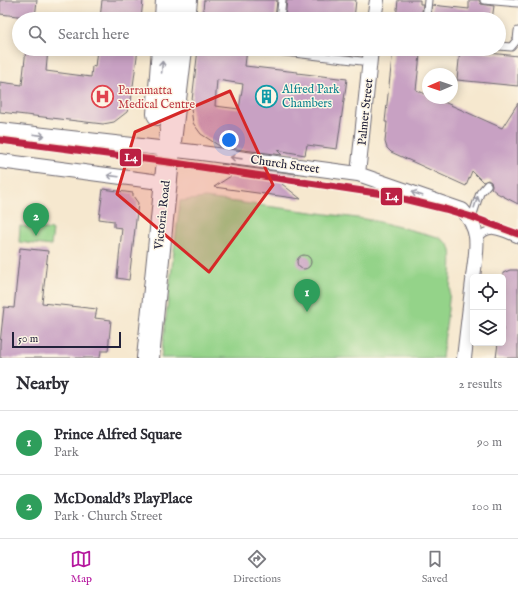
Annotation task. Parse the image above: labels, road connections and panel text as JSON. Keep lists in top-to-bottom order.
{
  "streets": {
    "main road": ["Victoria Road"],
    "street": ["Palmer Street", "Church Street"]
  },
  "crossings": [
    ["Palmer Street", "Church Street"],
    ["Church Street", "Victoria Road"]
  ],
  "places": {
    "building": ["Alfred Park Chambers"],
    "hospital": ["Parramatta Medical Centre"]
  },
  "lines": ["transit line L4"],
  "scale_bar": "50 m",
  "north": "left",
  "page": {
    "search": "Search here",
    "pins": ["2", "1"],
    "scale": "50 m",
    "heading": ["Nearby", "2 results"],
    "list": [
      {
        "mark": "1",
        "name": "Prince Alfred Square",
        "note": "Park",
        "value": "90 m"
      },
      {
        "mark": "2",
        "name": "McDonald's PlayPlace",
        "note": "Park · Church Street",
        "value": "100 m"
      }
    ],
    "nav": ["Map", "Directions", "Saved"]
  }
}
